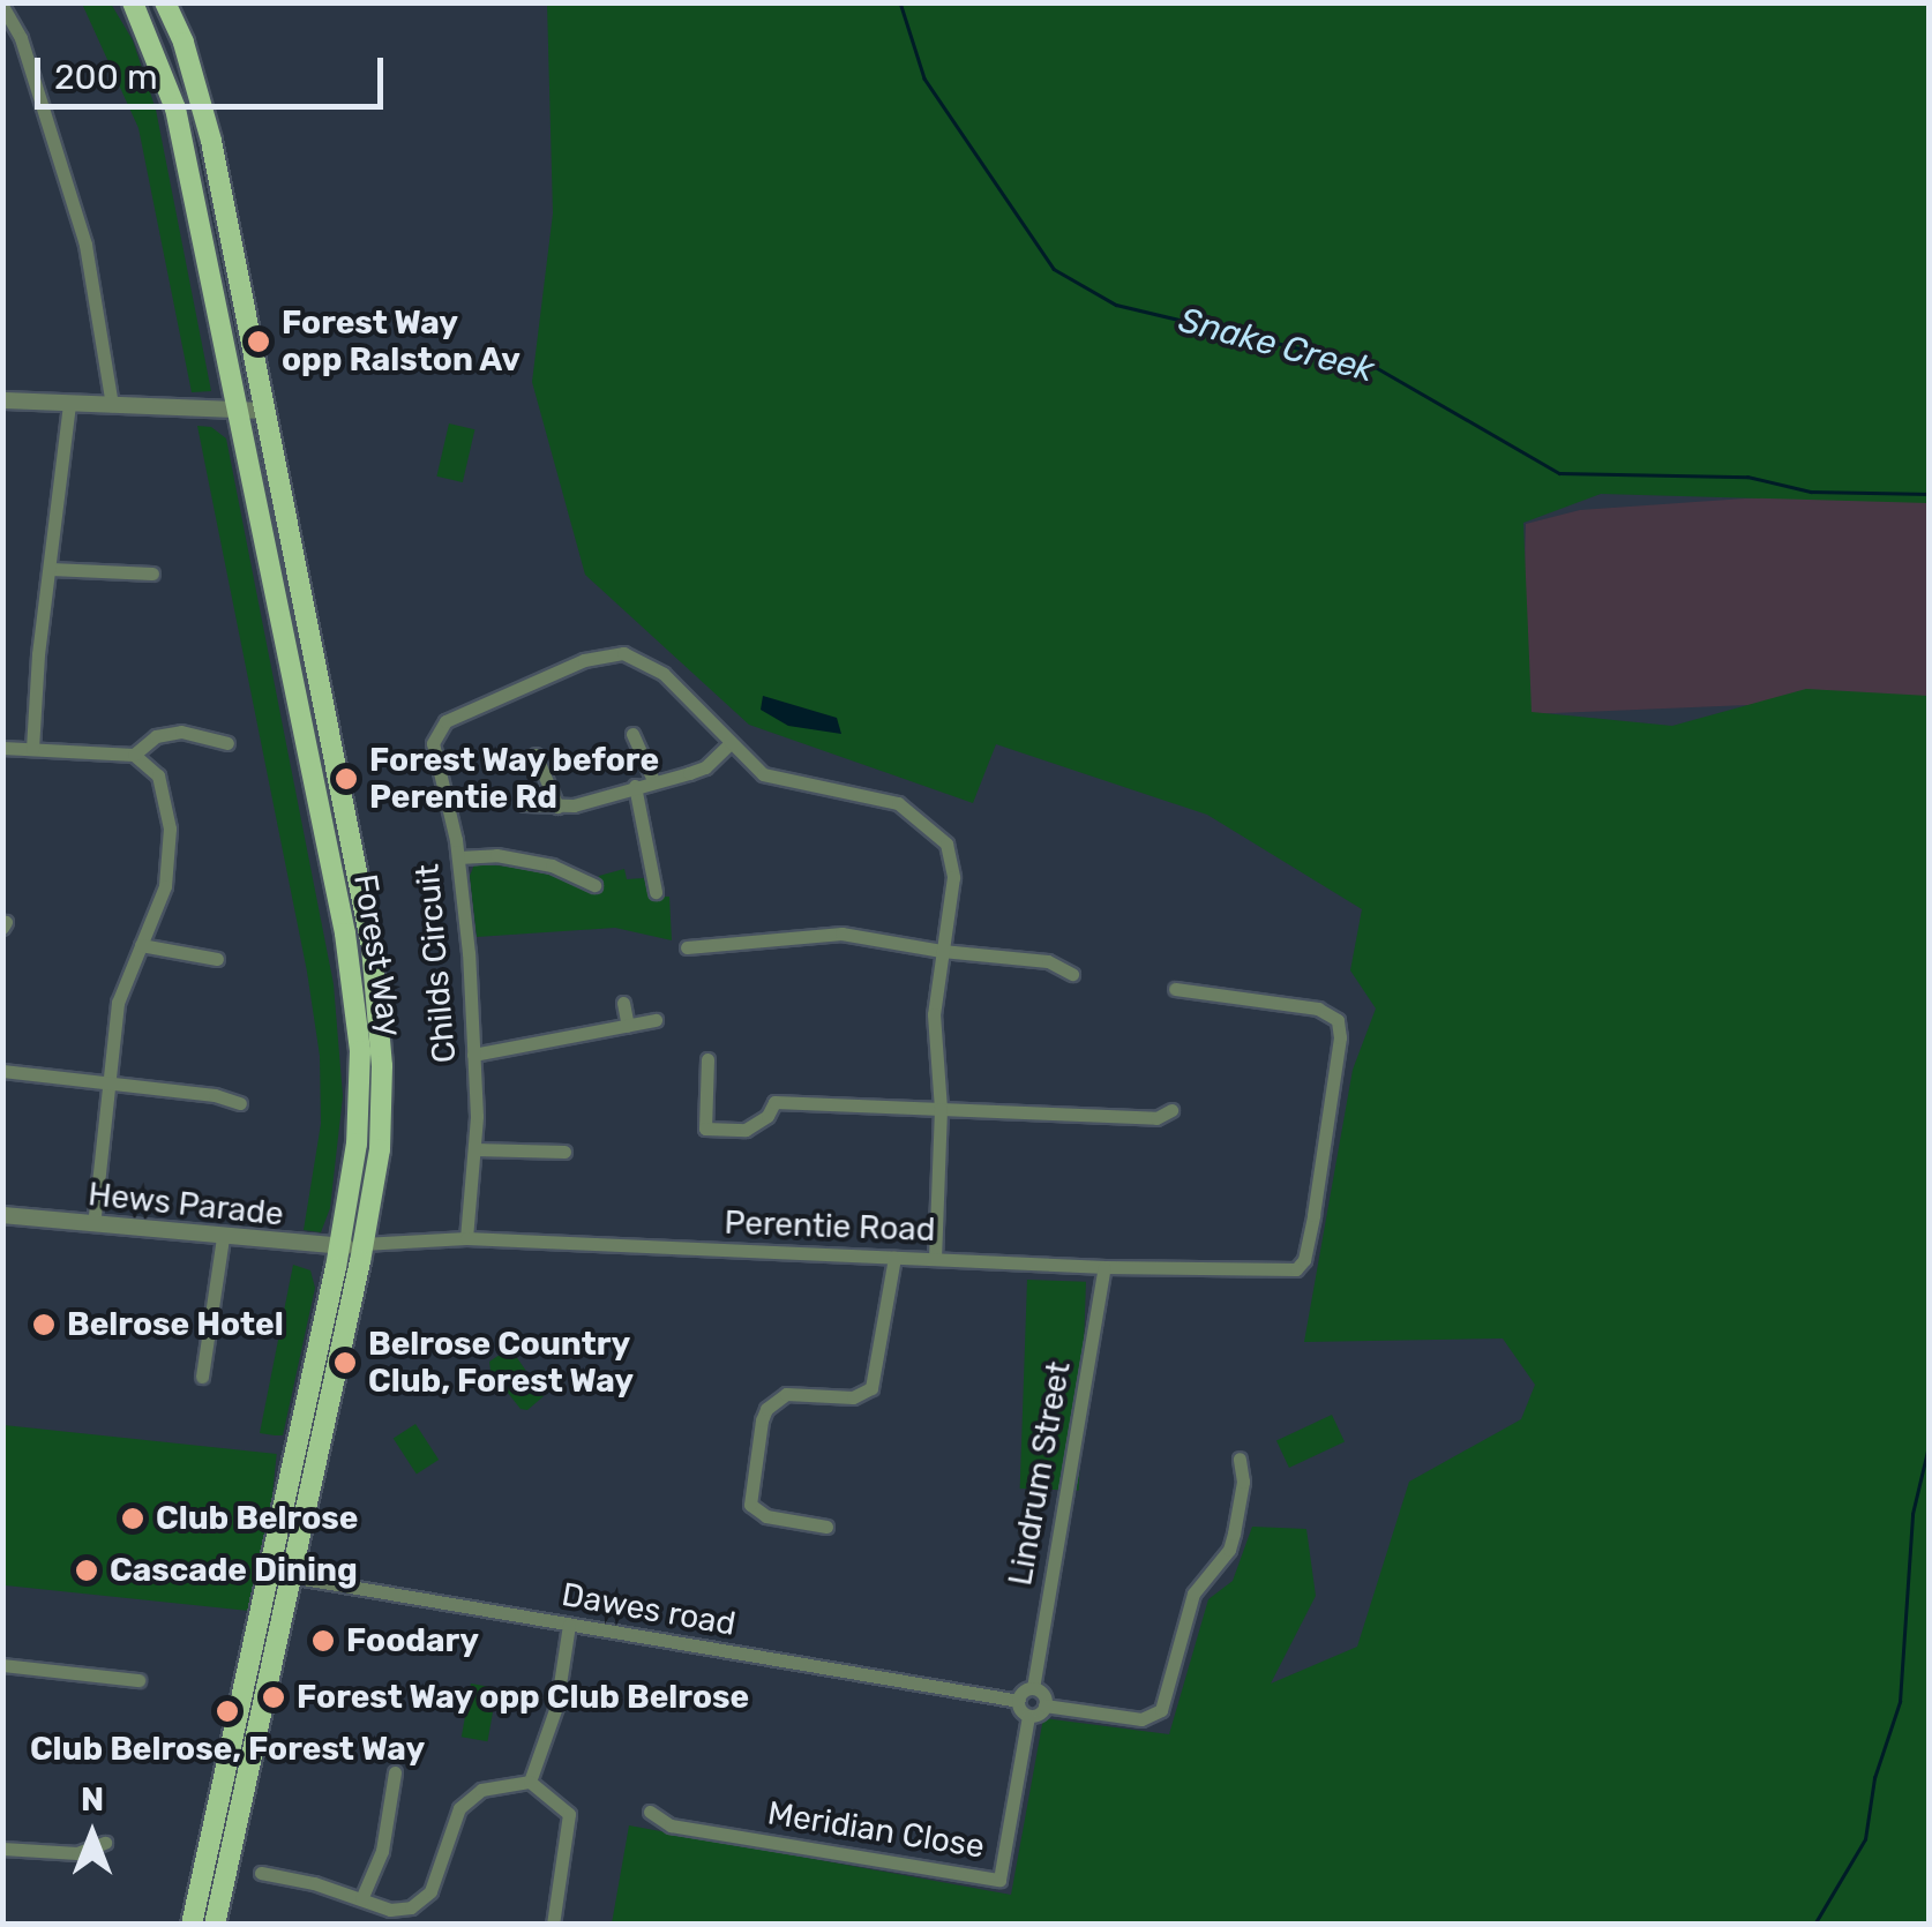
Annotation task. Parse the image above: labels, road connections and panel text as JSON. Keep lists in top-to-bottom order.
{
  "streets": {
    "main road": ["Forest Way"],
    "street": [
      "Childs Circuit",
      "Hews Parade",
      "Perentie Road",
      "Lindrum Street",
      "Dawes road",
      "Meridian Close"
    ]
  },
  "crossings": [
    ["Forest Way", "Hews Parade"],
    ["Forest Way", "Perentie Road"],
    ["Forest Way", "Dawes road"],
    ["Childs Circuit", "Perentie Road"],
    ["Hews Parade", "Perentie Road"],
    ["Perentie Road", "Lindrum Street"]
  ],
  "water": ["Snake Creek"],
  "places": [
    "Forest Way opp Ralston Av",
    "Forest Way before Perentie Rd",
    "Belrose Hotel",
    "Belrose Country Club, Forest Way",
    "Club Belrose",
    "Cascade Dining",
    "Foodary",
    "Forest Way opp Club Belrose",
    "Club Belrose, Forest Way"
  ],
  "scale_bar": "200 m",
  "north": "top"
}
